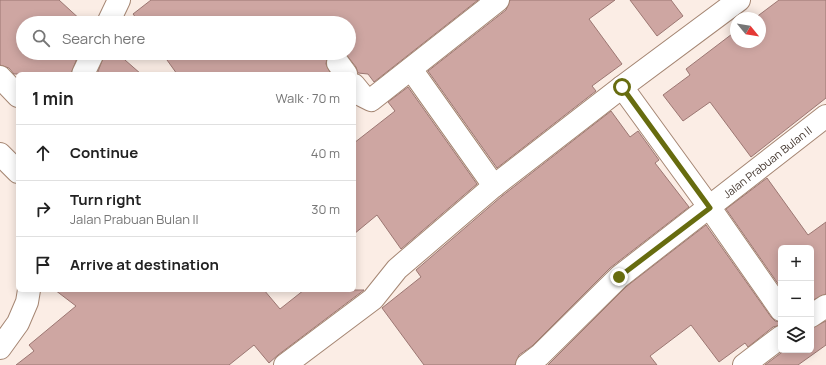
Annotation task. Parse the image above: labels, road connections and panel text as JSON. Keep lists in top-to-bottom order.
{
  "streets": {
    "street": ["Jalan Prabuan Bulan II"]
  },
  "north": "bottom right",
  "page": {
    "search": "Search here",
    "heading": ["1 min", "Walk · 70 m"],
    "list": [
      ["Continue", "40 m"],
      ["Turn right", "Jalan Prabuan Bulan II", "30 m"],
      "Arrive at destination"
    ],
    "map_buttons": ["+", "−"]
  }
}
